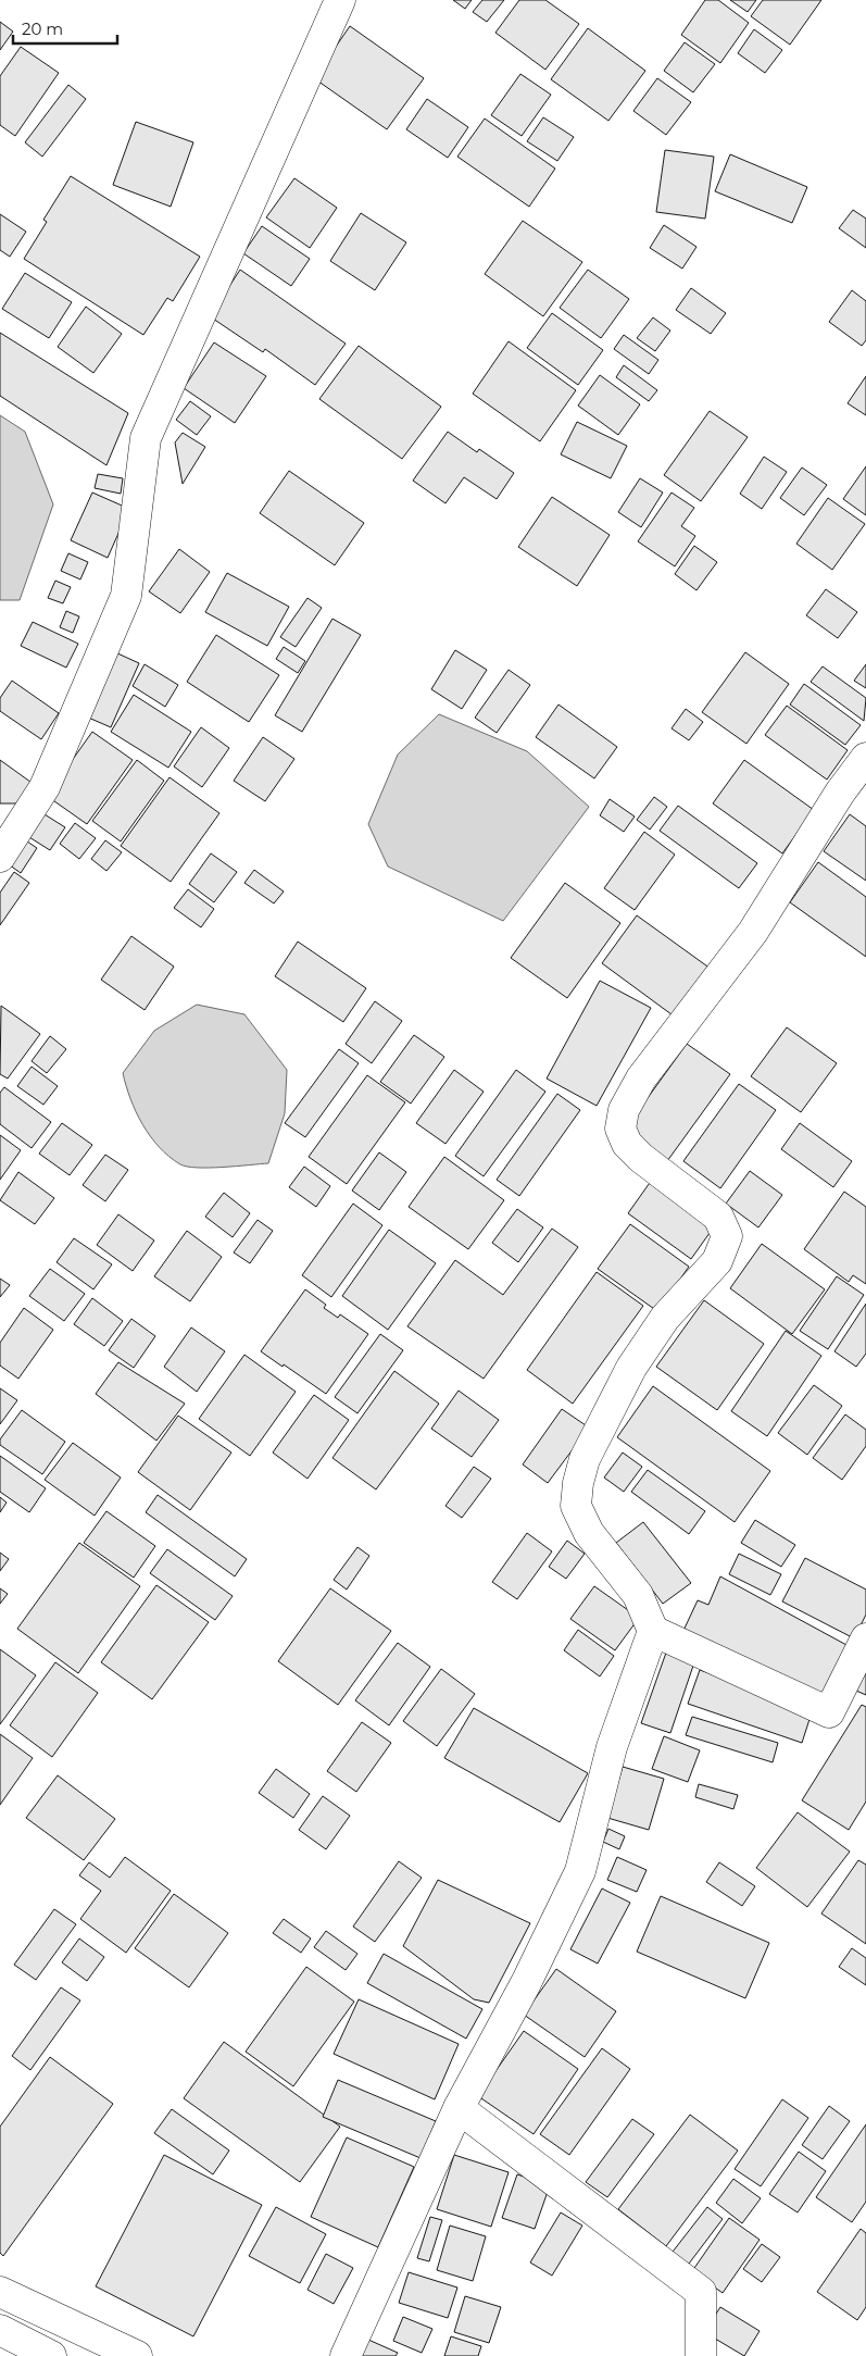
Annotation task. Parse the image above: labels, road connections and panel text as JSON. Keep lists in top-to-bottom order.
{
  "scale_bar": "20 m"
}
